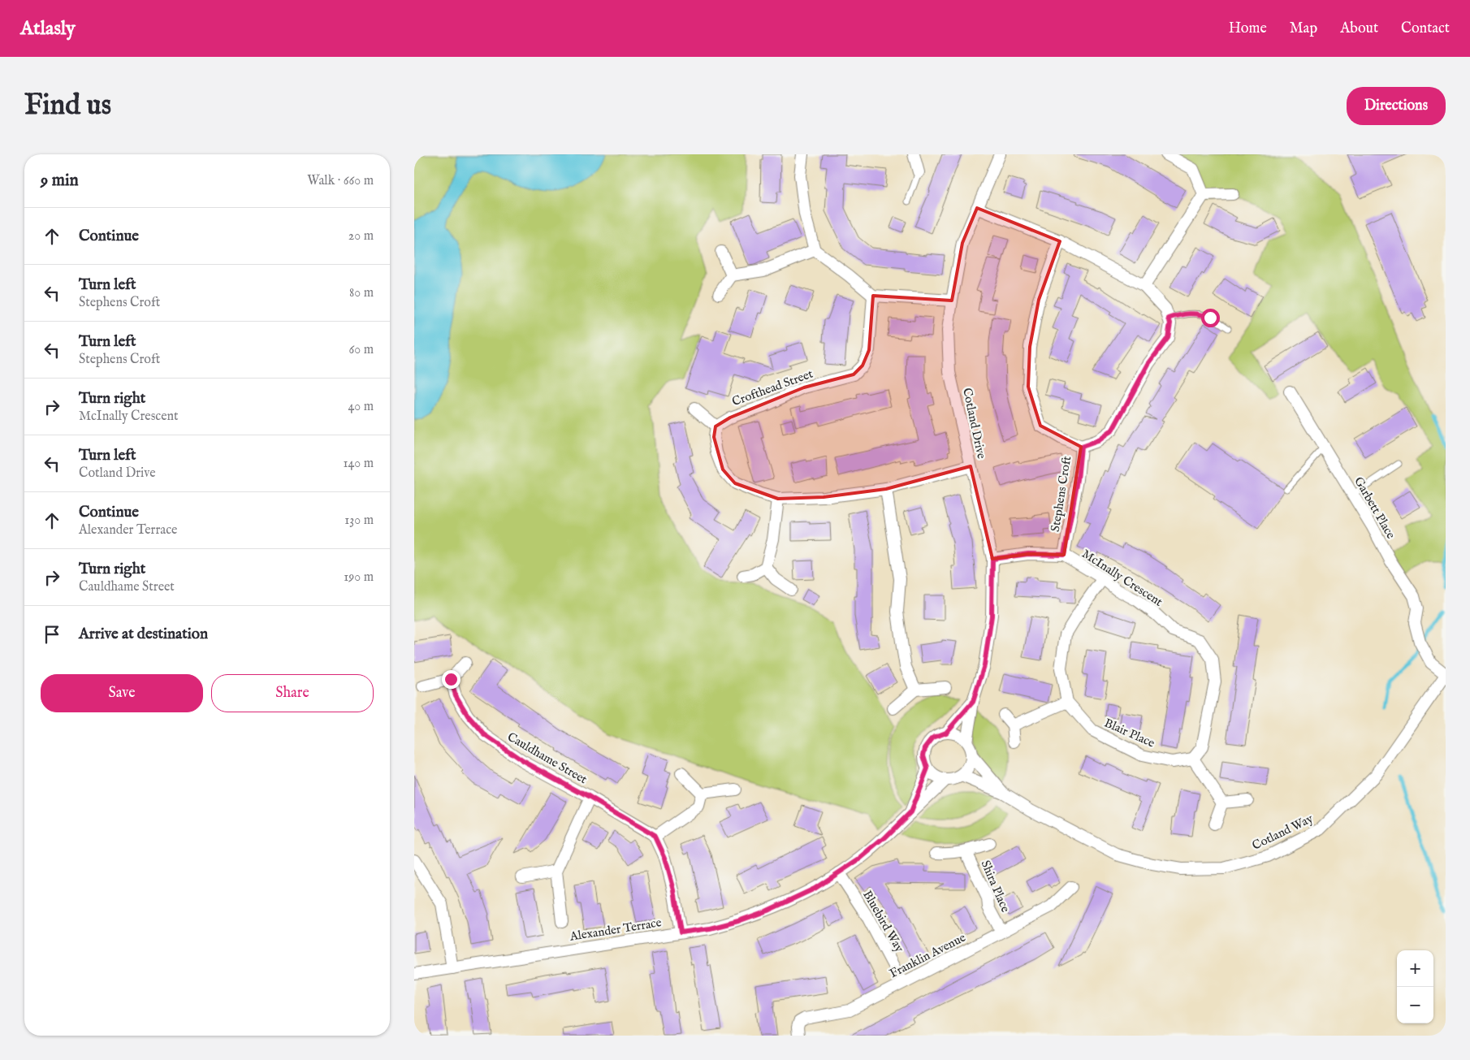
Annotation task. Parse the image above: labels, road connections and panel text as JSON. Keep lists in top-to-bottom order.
{
  "streets": {
    "street": [
      "Crofthead Street",
      "Cotland Drive",
      "Stephens Croft",
      "Garbett Place",
      "McInally Crescent",
      "Blair Place",
      "Cauldhame Street",
      "Cotland Way",
      "Shira Place",
      "Bluebird Way",
      "Alexander Terrace",
      "Franklin Avenue"
    ]
  },
  "crossings": [
    ["Cotland Drive", "McInally Crescent"],
    ["Cotland Drive", "Cotland Way"],
    ["Cotland Drive", "Alexander Terrace"],
    ["Stephens Croft", "McInally Crescent"],
    ["Garbett Place", "Cotland Way"],
    ["McInally Crescent", "Blair Place"],
    ["Shira Place", "Franklin Avenue"],
    ["Bluebird Way", "Alexander Terrace"],
    ["Bluebird Way", "Franklin Avenue"]
  ],
  "page": {
    "header": "Atlasly",
    "nav": [
      "Home",
      "Map",
      "About",
      "Contact"
    ],
    "buttons": [
      "Directions",
      ["Save", "Share"]
    ],
    "title": "Find us",
    "heading": ["9 min", "Walk · 660 m"],
    "list": [
      ["Continue", "20 m"],
      ["Turn left", "Stephens Croft", "80 m"],
      ["Turn left", "Stephens Croft", "60 m"],
      ["Turn right", "McInally Crescent", "40 m"],
      ["Turn left", "Cotland Drive", "140 m"],
      ["Continue", "Alexander Terrace", "130 m"],
      ["Turn right", "Cauldhame Street", "190 m"],
      "Arrive at destination"
    ],
    "map_buttons": ["+", "−"]
  }
}
